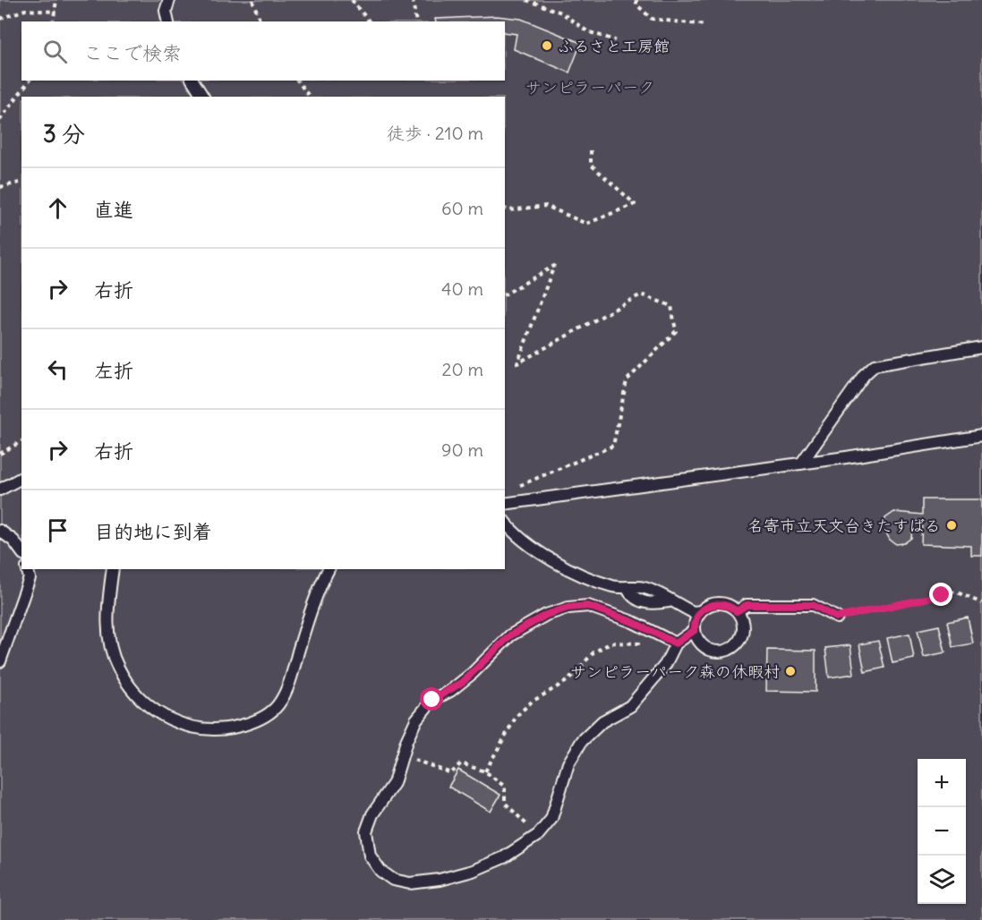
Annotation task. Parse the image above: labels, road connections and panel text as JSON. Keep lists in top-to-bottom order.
{
  "parks": ["サンピラーパーク"],
  "places": ["ふるさと工房館", "名寄市立天文台きたすばる", "サンピラーパーク森の休暇村"],
  "page": {
    "search": "ここで検索",
    "heading": ["3 分", "徒歩 · 210 m"],
    "list": [
      ["直進", "60 m"],
      ["右折", "40 m"],
      ["左折", "20 m"],
      ["右折", "90 m"],
      "目的地に到着"
    ],
    "map_buttons": ["+", "−"]
  }
}
